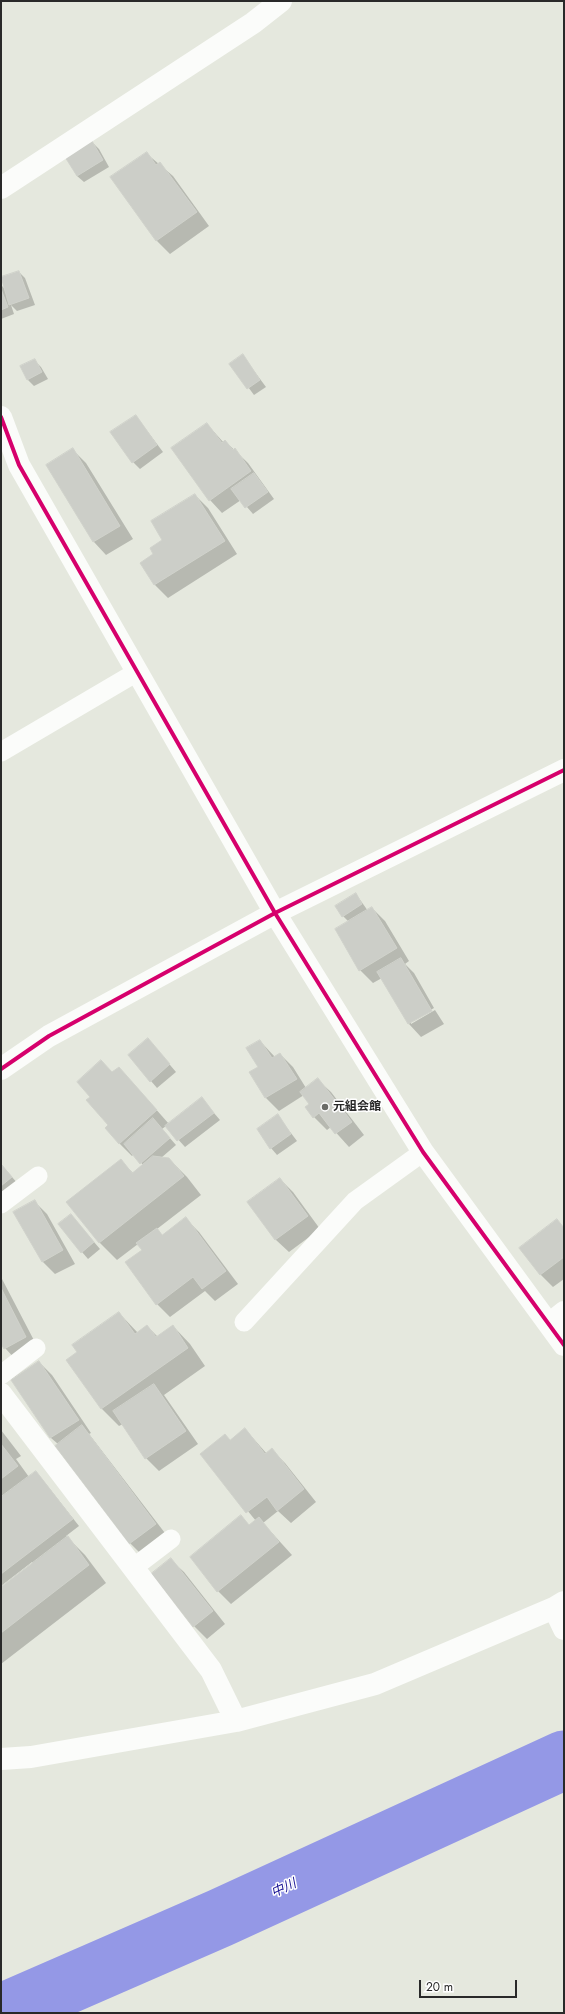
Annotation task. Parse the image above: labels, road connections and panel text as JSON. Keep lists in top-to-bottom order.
{
  "water": ["中川"],
  "places": ["元組会館"],
  "scale_bar": "20 m"
}
